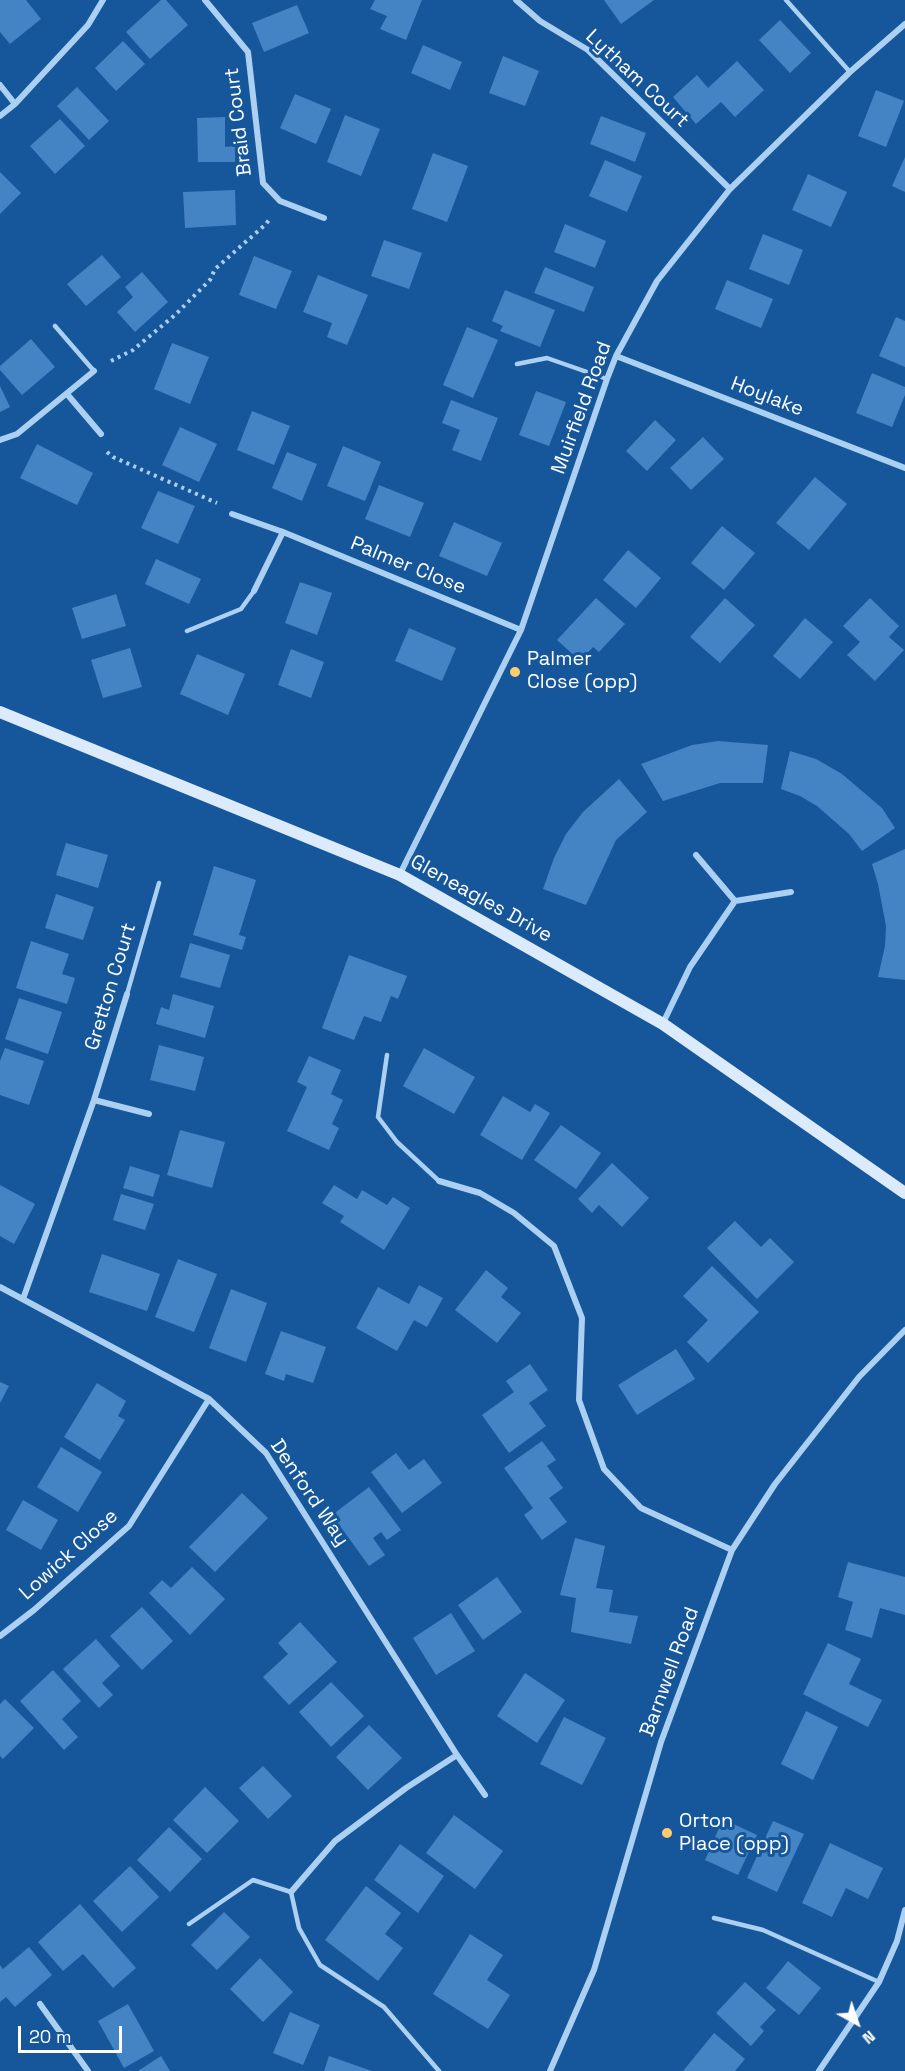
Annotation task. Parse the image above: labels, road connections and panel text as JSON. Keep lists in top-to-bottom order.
{
  "streets": {
    "street": [
      "Lytham Court",
      "Braid Court",
      "Hoylake",
      "Muirfield Road",
      "Palmer Close",
      "Gleneagles Drive",
      "Gretton Court",
      "Denford Way",
      "Lowick Close",
      "Barnwell Road"
    ]
  },
  "crossings": [
    ["Lytham Court", "Muirfield Road"],
    ["Hoylake", "Muirfield Road"],
    ["Muirfield Road", "Palmer Close"],
    ["Muirfield Road", "Gleneagles Drive"],
    ["Gretton Court", "Denford Way"],
    ["Denford Way", "Lowick Close"]
  ],
  "places": ["Palmer Close (opp)", "Orton Place (opp)"],
  "scale_bar": "20 m",
  "north": "bottom right"
}
